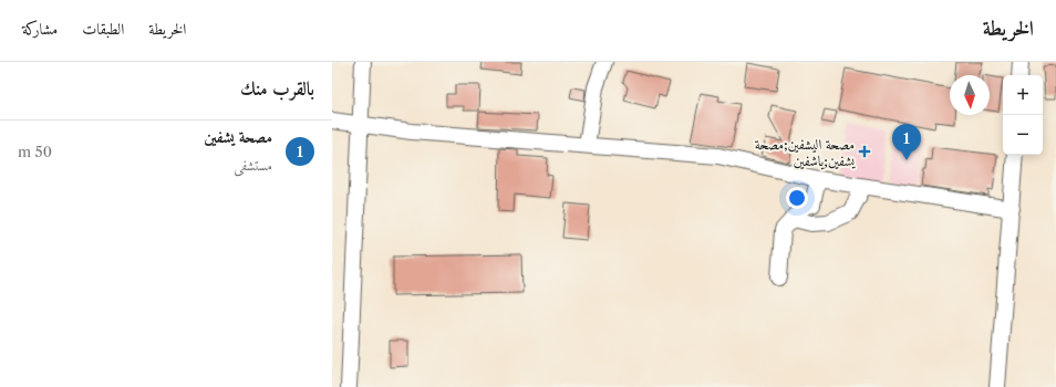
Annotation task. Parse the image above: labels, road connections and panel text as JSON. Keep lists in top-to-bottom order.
{
  "places": {
    "health": ["مصحة اليشفين;مصحة يشفين;ياشفين"]
  },
  "north": "bottom",
  "page": {
    "header": "الخريطة",
    "nav": ["الخريطة", "الطبقات", "مشاركة"],
    "heading": "بالقرب منك",
    "map_buttons": ["+", "−"],
    "list": [
      {
        "mark": "1",
        "name": "مصحة يشفين",
        "note": "مستشفى",
        "value": "50 m"
      }
    ],
    "pins": "1"
  }
}
